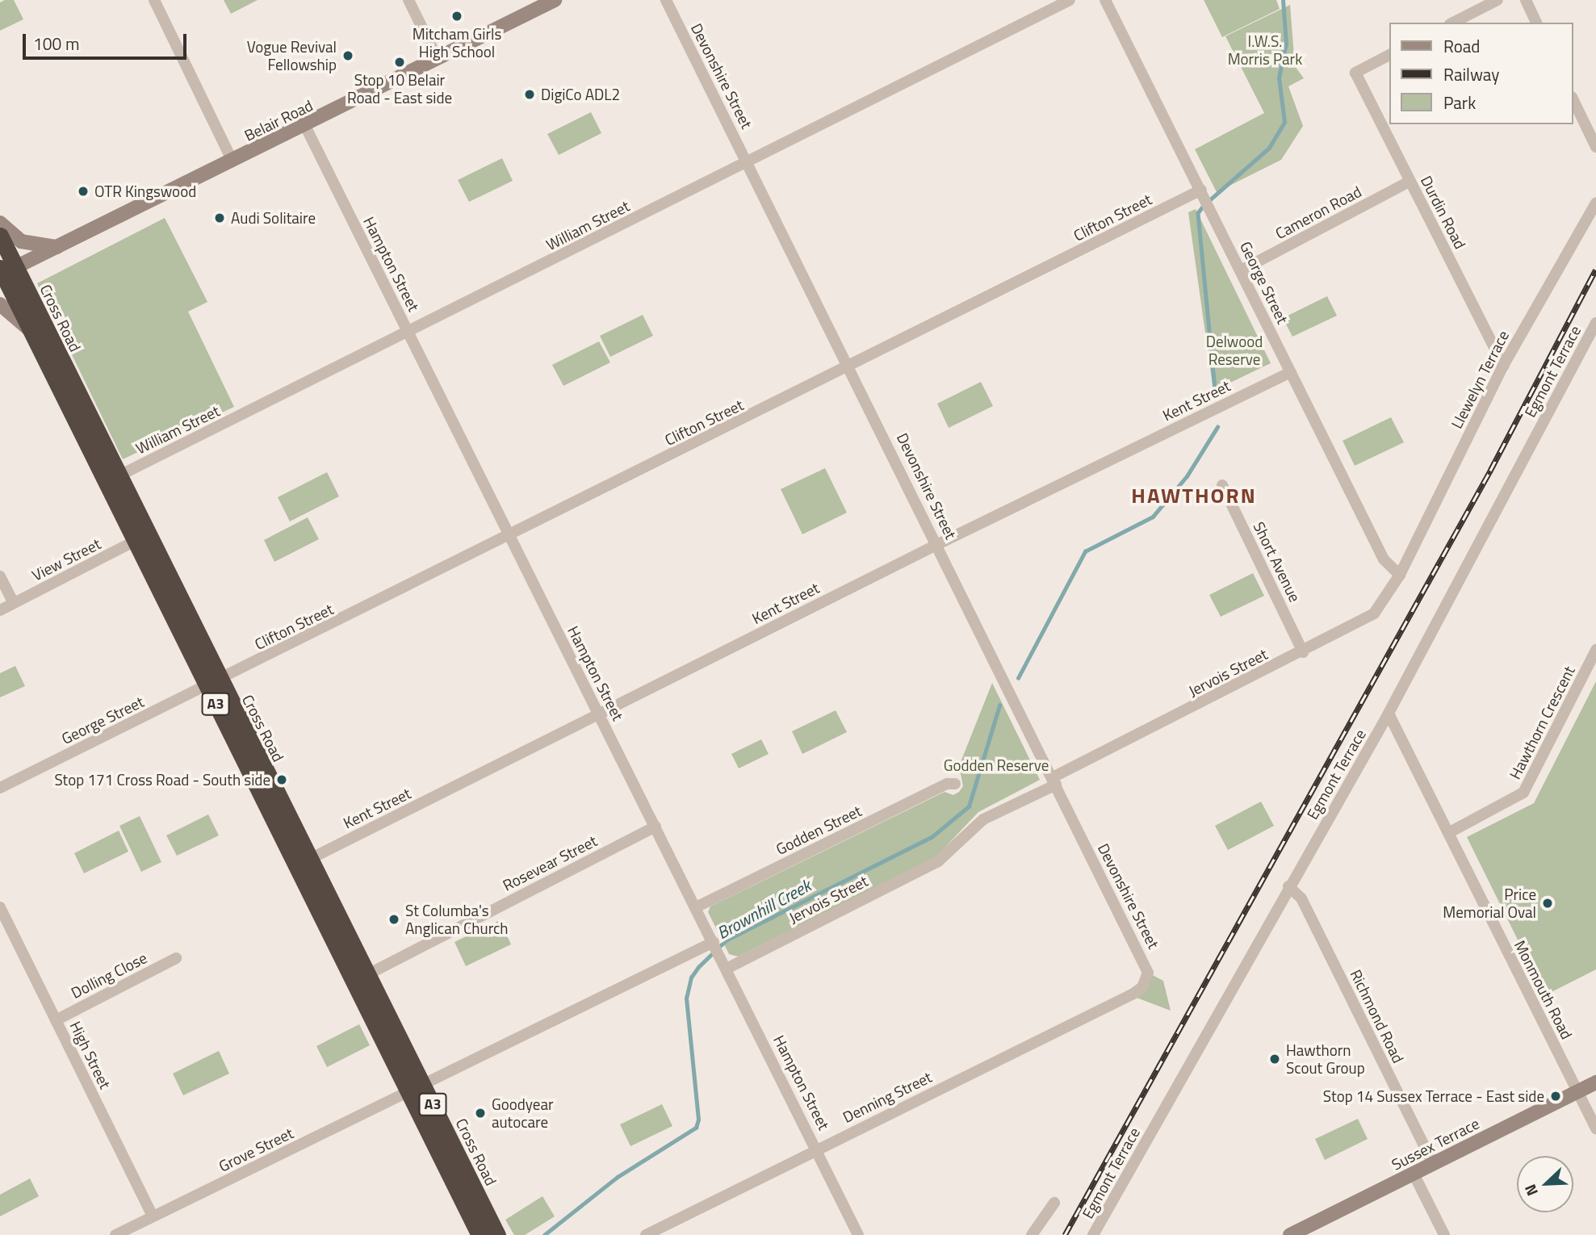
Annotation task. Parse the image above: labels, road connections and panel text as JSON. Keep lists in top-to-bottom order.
{
  "streets": {
    "highway": ["Cross Road", "A3"],
    "main road": ["Belair Road", "Sussex Terrace"],
    "street": [
      "Devonshire Street",
      "Cameron Road",
      "Durdin Road",
      "Clifton Street",
      "William Street",
      "Hampton Street",
      "George Street",
      "Egmont Terrace",
      "Llewelyn Terrace",
      "Kent Street",
      "View Street",
      "Short Avenue",
      "Jervois Street",
      "Hawthorn Crescent",
      "Godden Street",
      "Rosevear Street",
      "Dolling Close",
      "Monmouth Road",
      "Richmond Road",
      "High Street",
      "Denning Street",
      "Grove Street"
    ]
  },
  "crossings": [
    ["Devonshire Street", "Clifton Street"],
    ["Devonshire Street", "William Street"],
    ["Devonshire Street", "Kent Street"],
    ["Devonshire Street", "Jervois Street"],
    ["Devonshire Street", "Denning Street"],
    ["Belair Road", "Hampton Street"],
    ["Belair Road", "Cross Road"],
    ["Cameron Road", "Durdin Road"],
    ["Cameron Road", "George Street"],
    ["Durdin Road", "Llewelyn Terrace"],
    ["Clifton Street", "Hampton Street"],
    ["Clifton Street", "George Street"],
    ["Clifton Street", "Cross Road"],
    ["William Street", "Hampton Street"],
    ["William Street", "Cross Road"],
    ["Hampton Street", "Kent Street"],
    ["Hampton Street", "Jervois Street"],
    ["Hampton Street", "Godden Street"],
    ["Hampton Street", "Rosevear Street"],
    ["Hampton Street", "Denning Street"],
    ["George Street", "Cross Road"],
    ["George Street", "Llewelyn Terrace"],
    ["George Street", "Kent Street"],
    ["George Street", "Jervois Street"],
    ["Cross Road", "Kent Street"],
    ["Cross Road", "View Street"],
    ["Cross Road", "Rosevear Street"],
    ["Cross Road", "Grove Street"],
    ["Egmont Terrace", "Monmouth Road"],
    ["Egmont Terrace", "Richmond Road"],
    ["Llewelyn Terrace", "Jervois Street"],
    ["Short Avenue", "Jervois Street"],
    ["Hawthorn Crescent", "Monmouth Road"],
    ["Dolling Close", "High Street"],
    ["Monmouth Road", "Sussex Terrace"],
    ["Richmond Road", "Sussex Terrace"],
    ["High Street", "Grove Street"]
  ],
  "districts": ["HAWTHORN"],
  "water": ["Brownhill Creek"],
  "parks": ["I.W.S. Morris Park", "Delwood Reserve", "Godden Reserve"],
  "places": [
    "Mitcham Girls High School",
    "Vogue Revival Fellowship",
    "Stop 10 Belair Road - East side",
    "DigiCo ADL2",
    "OTR Kingswood",
    "Audi Solitaire",
    "Stop 171 Cross Road - South side",
    "Price Memorial Oval",
    "St Columba's Anglican Church",
    "Hawthorn Scout Group",
    "Stop 14 Sussex Terrace - East side",
    "Goodyear autocare"
  ],
  "legend": ["Road", "Railway", "Park"],
  "scale_bar": "100 m",
  "north": "bottom left"
}
